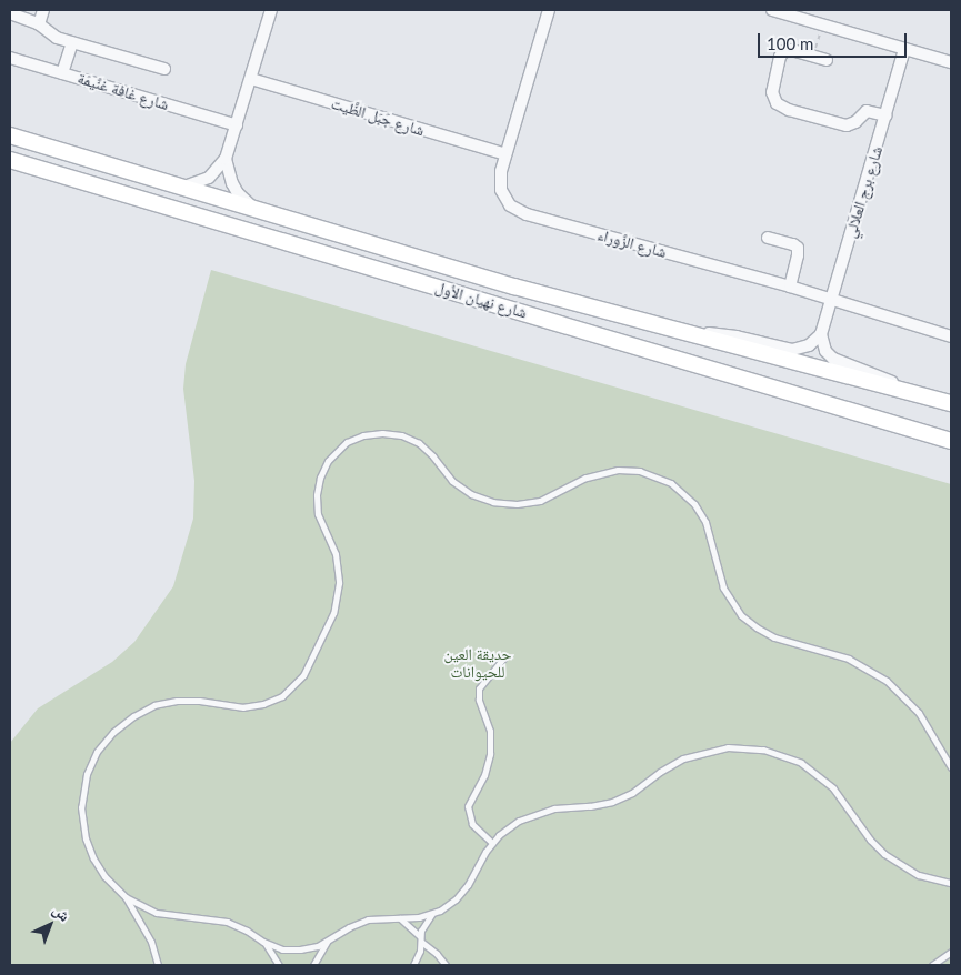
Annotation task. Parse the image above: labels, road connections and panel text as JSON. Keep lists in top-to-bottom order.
{
  "streets": {
    "main road": ["شارع نهيان الأول"],
    "street": [
      "شارع غافة غنَّيمَة",
      "شارع جَبَل الظَّيت",
      "شارع برج العلالي",
      "شارع الزَّوراء"
    ]
  },
  "crossings": [
    ["شارع جَبَل الظَّيت", "شارع الزَّوراء"],
    ["شارع برج العلالي", "شارع الزَّوراء"]
  ],
  "parks": ["حديقة العين للحيوانات"],
  "scale_bar": "100 m",
  "north": "top right"
}
